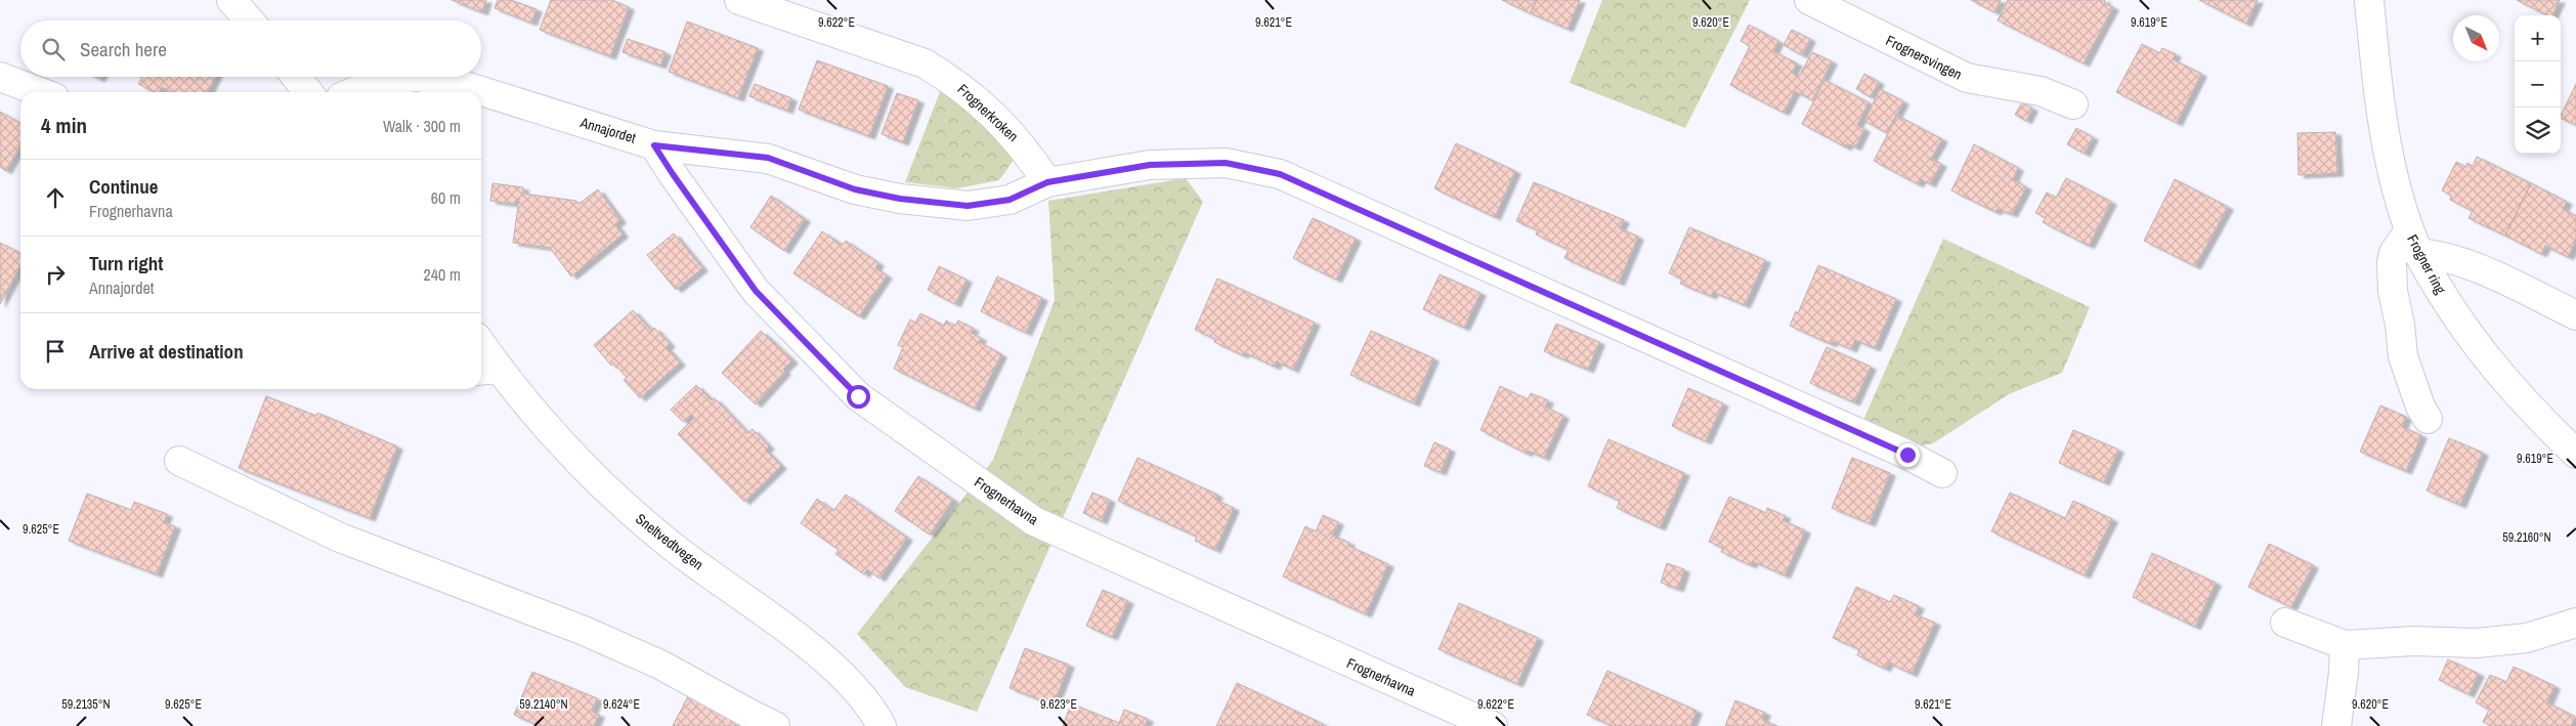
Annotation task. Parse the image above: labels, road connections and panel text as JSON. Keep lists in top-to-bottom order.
{
  "streets": {
    "street": [
      "Frognersvingen",
      "Frognerkroken",
      "Annajordet",
      "Frogner ring",
      "Frognerhavna",
      "Sneltvedtvegen"
    ]
  },
  "crossings": [
    ["Frognerkroken", "Annajordet"],
    ["Annajordet", "Frognerhavna"]
  ],
  "north": "bottom right",
  "page": {
    "map_buttons": ["+", "−"],
    "search": "Search here",
    "heading": ["4 min", "Walk · 300 m"],
    "list": [
      ["Continue", "Frognerhavna", "60 m"],
      ["Turn right", "Annajordet", "240 m"],
      "Arrive at destination"
    ]
  },
  "coordinates": [
    "9.622°E",
    "9.621°E",
    "9.620°E",
    "9.619°E",
    "9.625°E",
    "59.2160°N",
    "9.624°E",
    "9.623°E",
    "59.2135°N",
    "59.2140°N"
  ]
}
